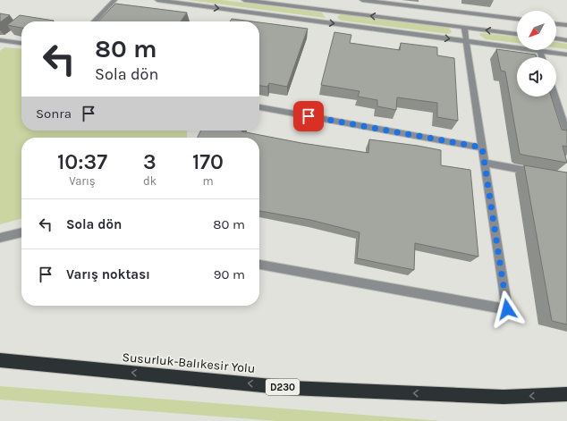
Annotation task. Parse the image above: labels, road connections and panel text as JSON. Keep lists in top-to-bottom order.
{
  "streets": {
    "highway": ["Susurluk-Balıkesir Yolu", "D230"]
  },
  "one_way": ["Susurluk-Balıkesir Yolu"],
  "north": "bottom left",
  "page": {
    "turn": ["80 m", "Sola dön"],
    "then": "Sonra",
    "eta": [
      "10:37",
      "Varış",
      "3",
      "dk",
      "170",
      "m"
    ],
    "list": [
      {
        "name": "Sola dön",
        "value": "80 m"
      },
      {
        "name": "Varış noktası",
        "value": "90 m"
      }
    ]
  }
}
